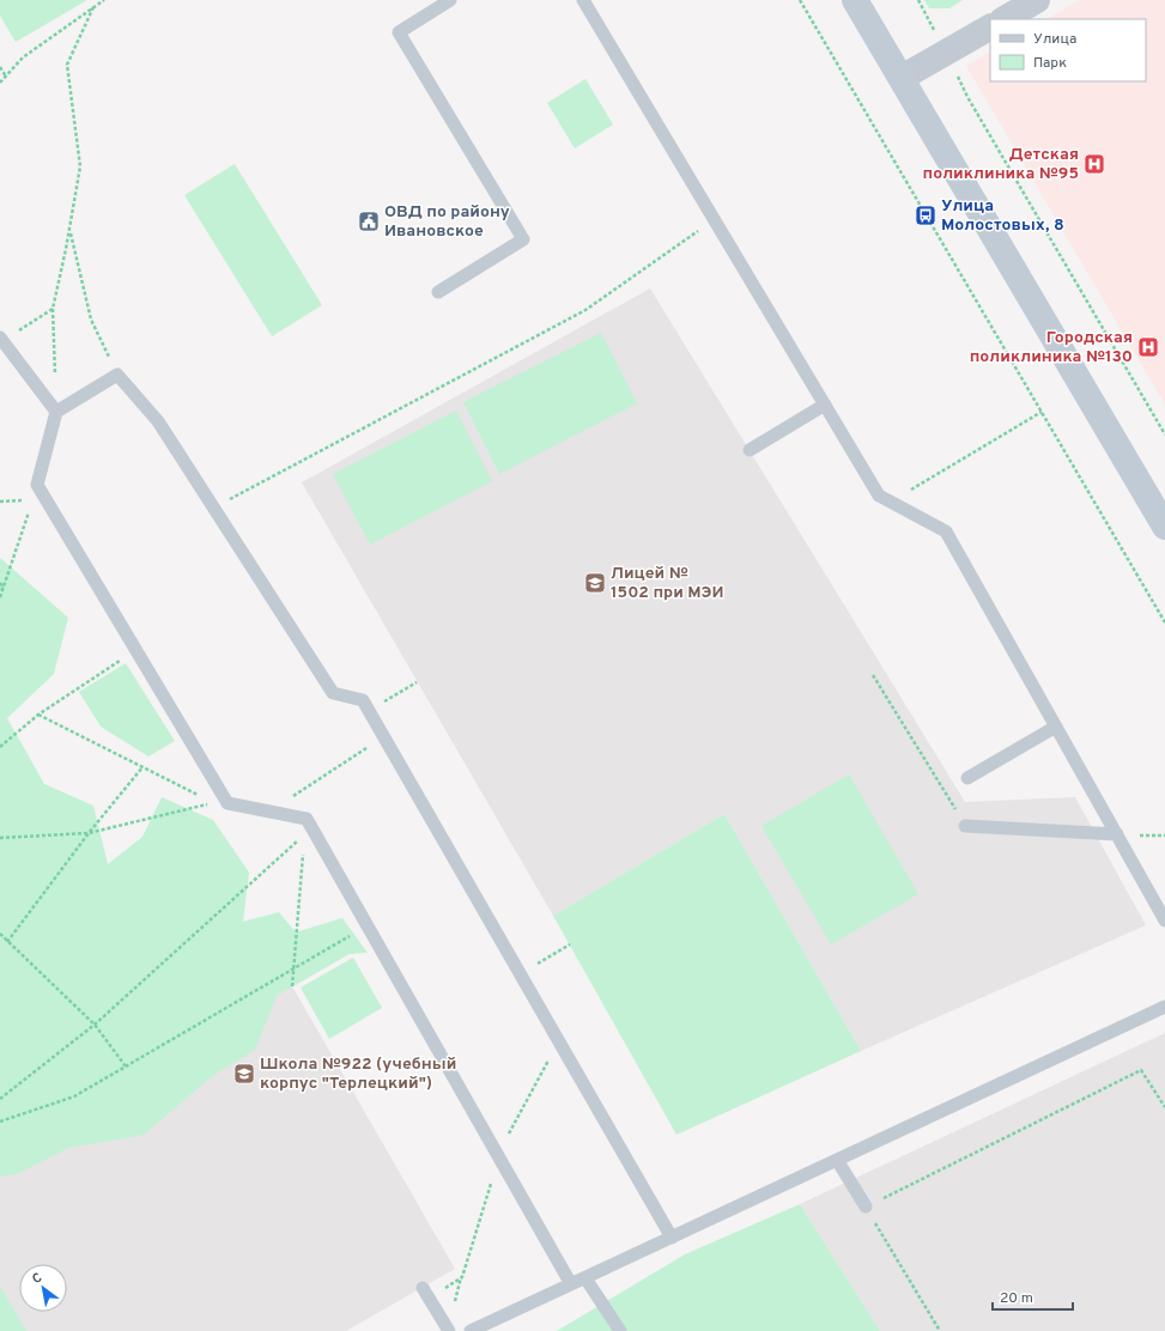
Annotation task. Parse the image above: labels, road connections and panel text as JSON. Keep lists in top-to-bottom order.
{
  "places": {
    "hospital": ["Детская поликлиника №95", "Городская поликлиника №130"],
    "bus stop": ["Улица Молостовых, 8"],
    "public building": ["ОВД по району Ивановское"],
    "school or university": ["Лицей № 1502 при МЭИ", "Школа №922 (учебный корпус \"Терлецкий\")"]
  },
  "legend": ["Улица", "Парк"],
  "scale_bar": "20 m",
  "north": "top left"
}
